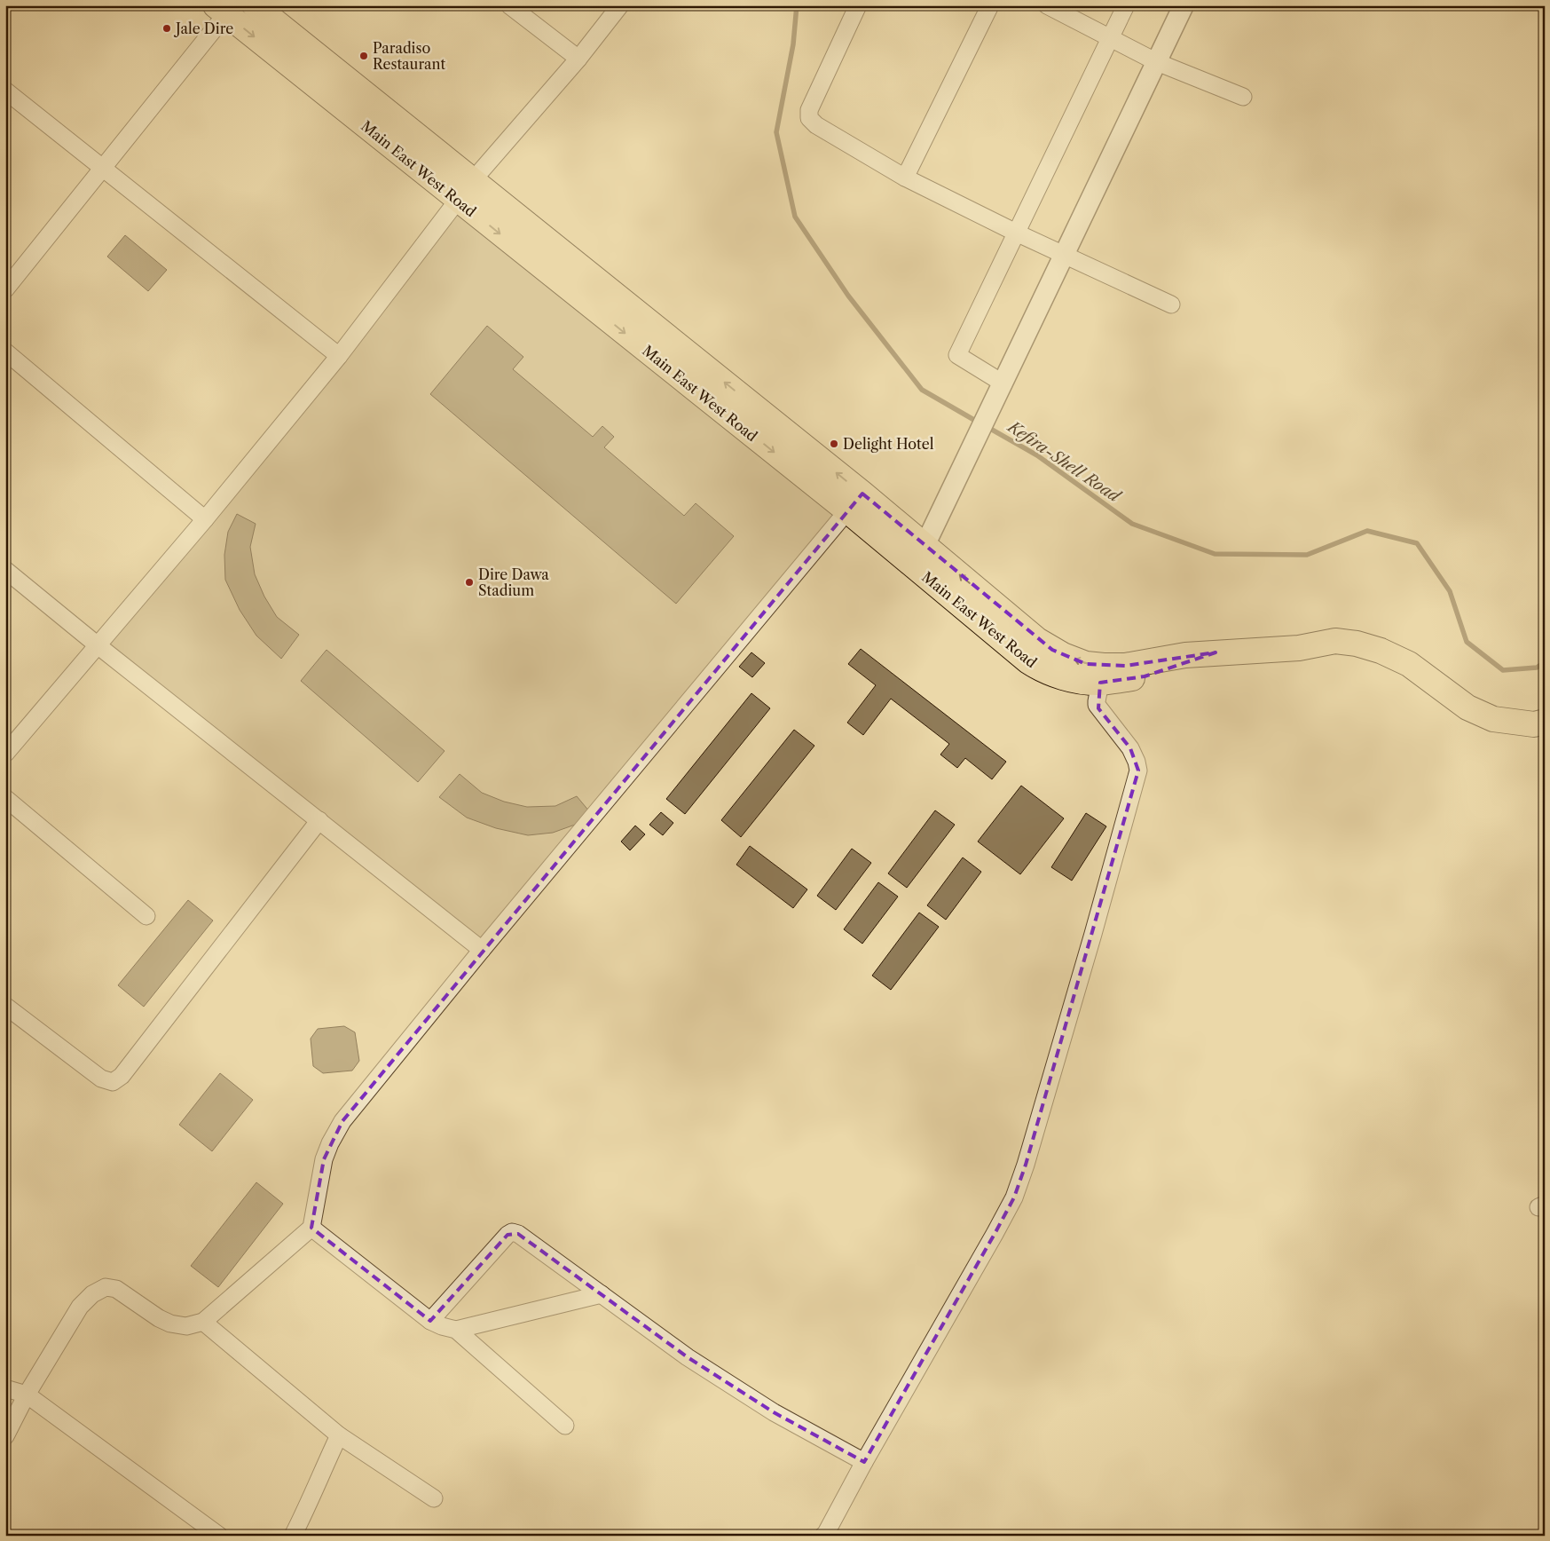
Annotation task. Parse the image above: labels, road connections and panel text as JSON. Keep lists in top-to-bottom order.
{
  "streets": {
    "main road": ["Main East West Road"]
  },
  "water": ["Kefira-Shell Road"],
  "places": [
    "Jale Dire",
    "Paradiso Restaurant",
    "Delight Hotel",
    "Dire Dawa Stadium"
  ]
}
